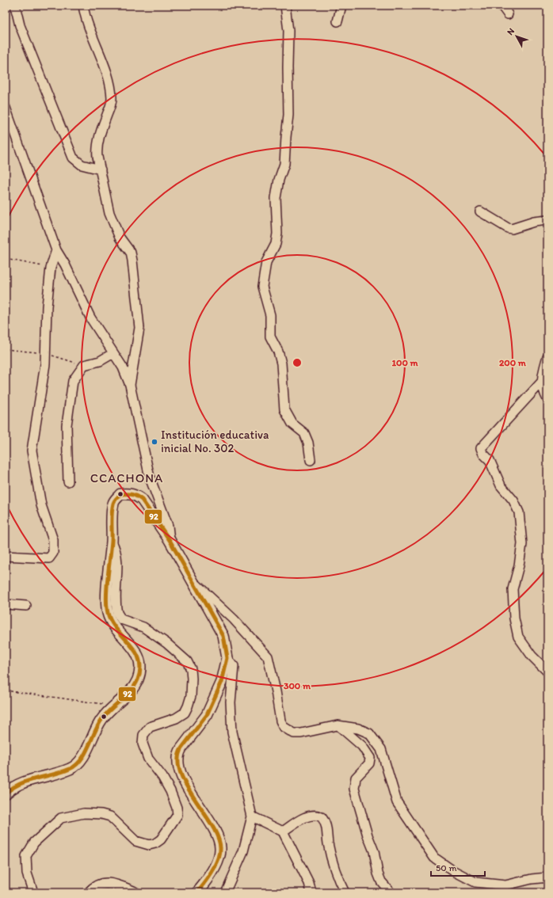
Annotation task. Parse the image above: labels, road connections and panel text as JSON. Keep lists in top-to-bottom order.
{
  "districts": ["CCACHONA"],
  "places": ["Institución educativa inicial No. 302"],
  "lines": ["transit line 92"],
  "scale_bar": "50 m",
  "north": "top left",
  "rings": ["100 m", "200 m", "300 m"]
}
